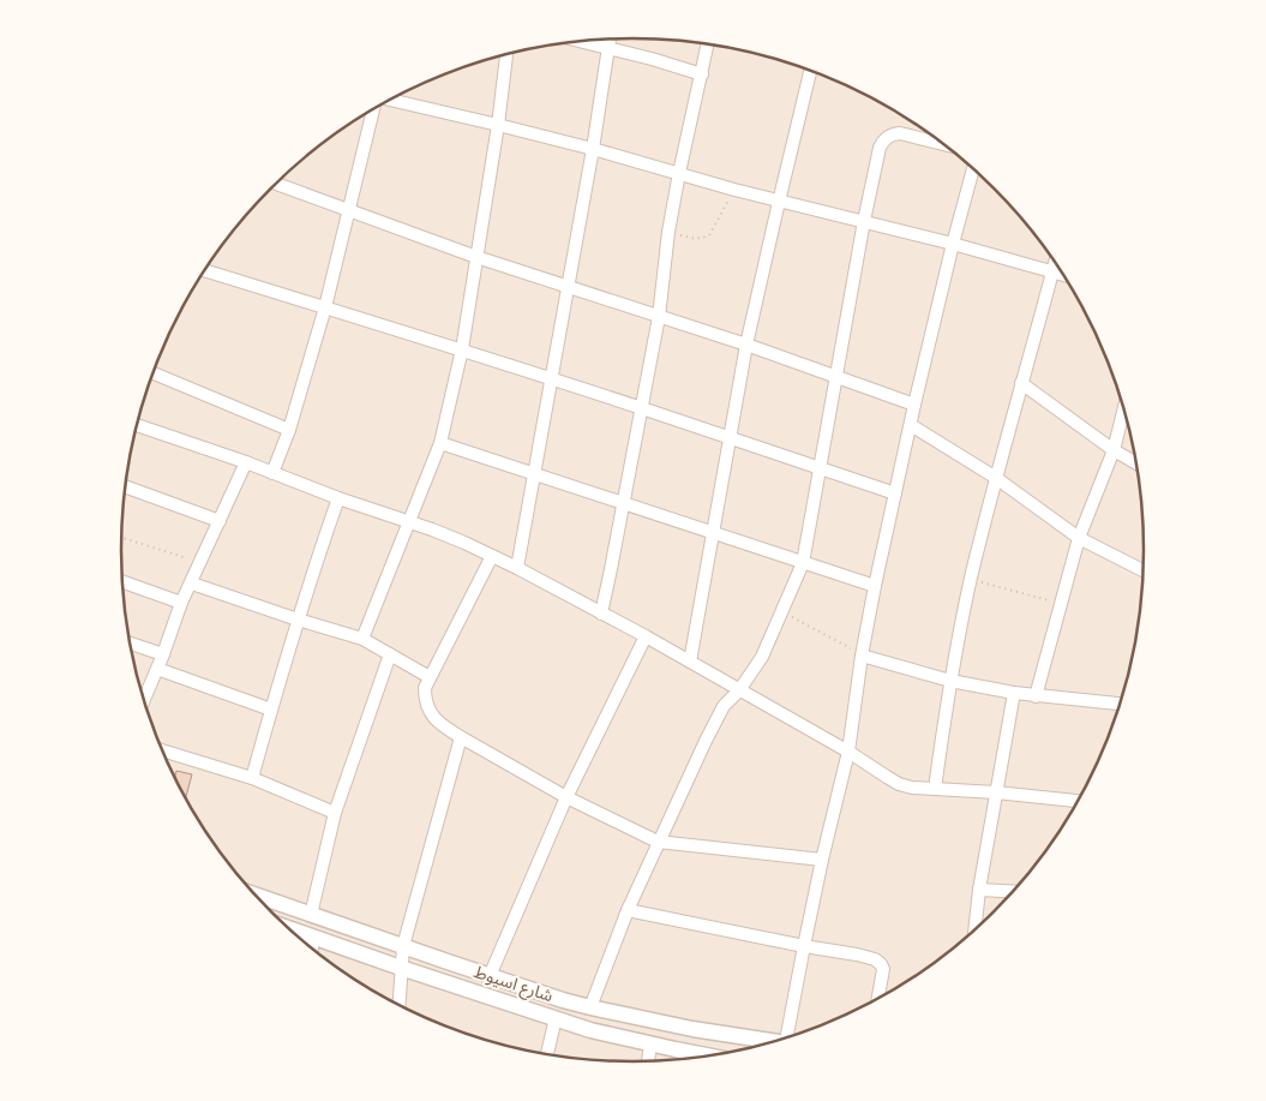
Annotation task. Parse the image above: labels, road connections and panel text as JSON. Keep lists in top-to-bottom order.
{
  "streets": {
    "street": ["شارع اسيوط"]
  }
}
